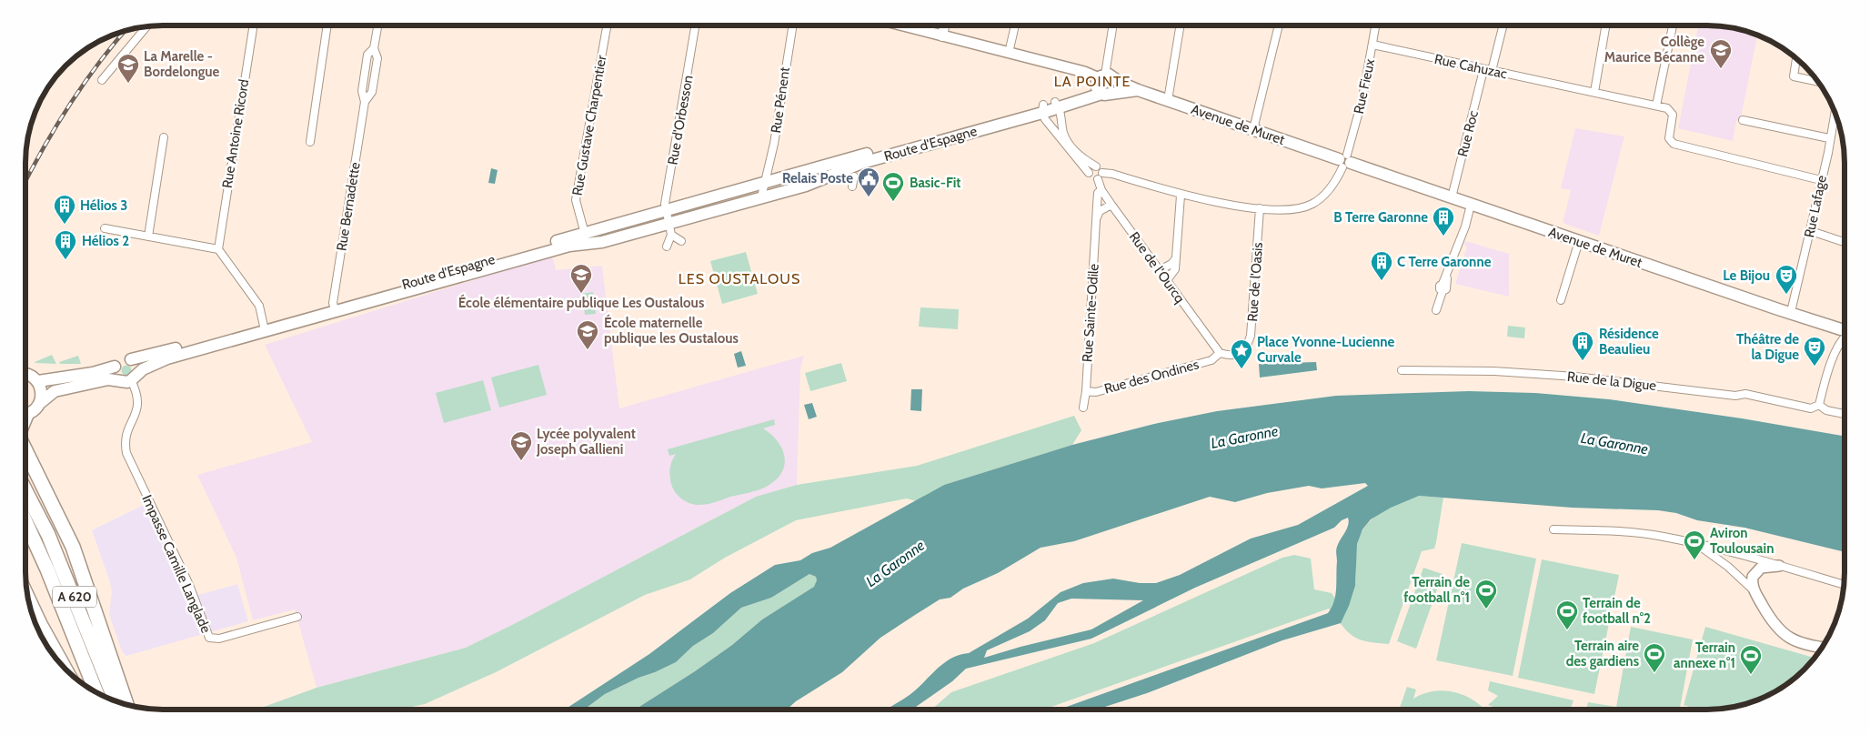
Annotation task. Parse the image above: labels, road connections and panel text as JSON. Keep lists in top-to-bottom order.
{
  "streets": {
    "highway": ["A 620"],
    "main road": ["Avenue de Muret", "Route d'Espagne"],
    "street": [
      "Rue Cahuzac",
      "Rue Fieux",
      "Rue Pénent",
      "Rue d'Orbesson",
      "Rue Gustave Charpentier",
      "Rue Antoine Ricord",
      "Rue Roc",
      "Rue Bernadette",
      "Rue Lafage",
      "Rue de l'Ourcq",
      "Rue de l'Oasis",
      "Rue Sainte-Odile",
      "Rue des Ondines",
      "Rue de la Digue",
      "Impasse Camille Langlade"
    ]
  },
  "crossings": [
    ["Rue Cahuzac", "Rue Fieux"],
    ["Rue Cahuzac", "Rue Roc"],
    ["Rue Fieux", "Avenue de Muret"],
    ["Rue Fieux", "Rue de l'Ourcq"],
    ["Rue Fieux", "Rue de l'Oasis"],
    ["Rue Pénent", "Route d'Espagne"],
    ["Rue d'Orbesson", "Route d'Espagne"],
    ["Avenue de Muret", "Rue Roc"],
    ["Avenue de Muret", "Route d'Espagne"],
    ["Avenue de Muret", "Rue Lafage"],
    ["Rue Gustave Charpentier", "Route d'Espagne"],
    ["Route d'Espagne", "Rue Bernadette"],
    ["Route d'Espagne", "Impasse Camille Langlade"],
    ["Rue de l'Ourcq", "Rue Sainte-Odile"],
    ["Rue de l'Ourcq", "Rue des Ondines"],
    ["Rue de l'Oasis", "Rue des Ondines"],
    ["Rue Sainte-Odile", "Rue des Ondines"]
  ],
  "districts": ["LA POINTE", "LES OUSTALOUS"],
  "water": ["La Garonne"],
  "places": {
    "school or university": [
      "Collège Maurice Bécanne",
      "La Marelle - Bordelongue",
      "École élémentaire publique Les Oustalous",
      "École maternelle publique les Oustalous",
      "Lycée polyvalent Joseph Gallieni"
    ],
    "public building": ["Relais Poste"],
    "sports": [
      "Basic-Fit",
      "Aviron Toulousain",
      "Terrain de football n°1",
      "Terrain de football n°2",
      "Terrain aire des gardiens",
      "Terrain annexe n°1"
    ],
    "building": [
      "Hélios 3",
      "B Terre Garonne",
      "Hélios 2",
      "C Terre Garonne",
      "Résidence Beaulieu"
    ],
    "theatre": ["Le Bijou", "Théâtre de la Digue"],
    "place": ["Place Yvonne-Lucienne Curvale"]
  }
}
